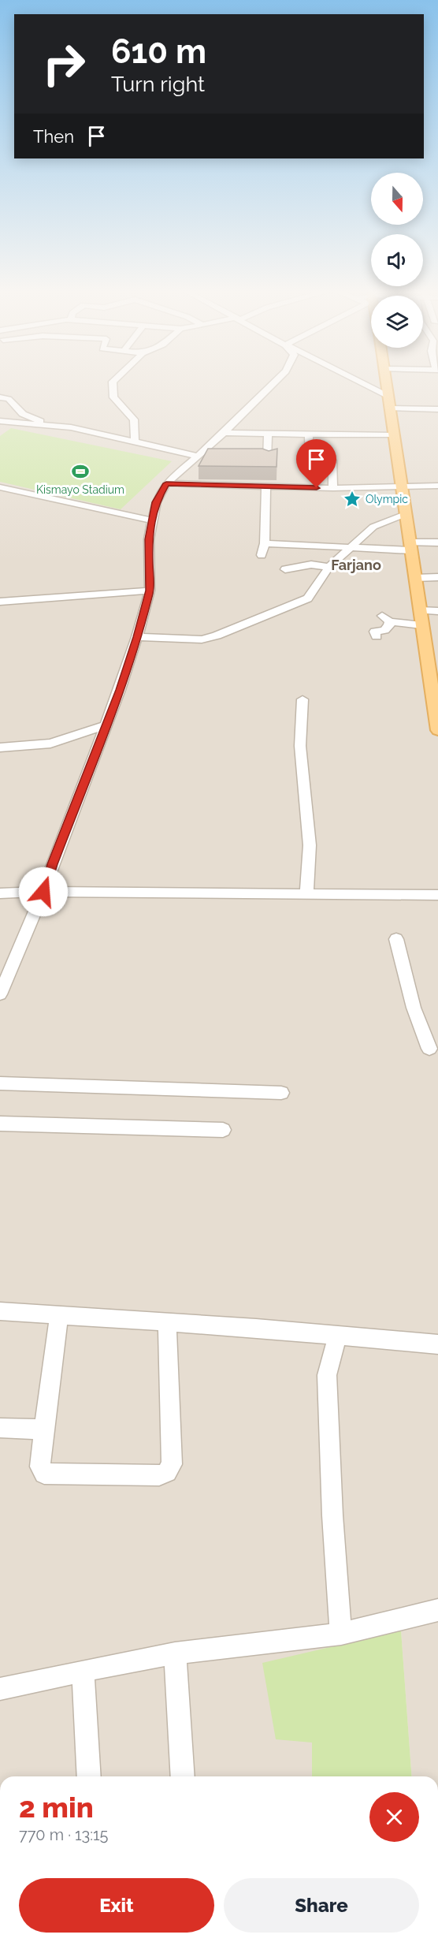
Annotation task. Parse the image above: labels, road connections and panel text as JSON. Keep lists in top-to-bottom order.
{
  "districts": ["Farjano"],
  "places": {
    "sports": ["Kismayo Stadium"],
    "place": ["Olympic"]
  },
  "north": "bottom",
  "page": {
    "turn": ["610 m", "Turn right"],
    "then": "Then",
    "heading": ["2 min", "770 m · 13:15"],
    "buttons": ["Exit", "Share"]
  }
}
